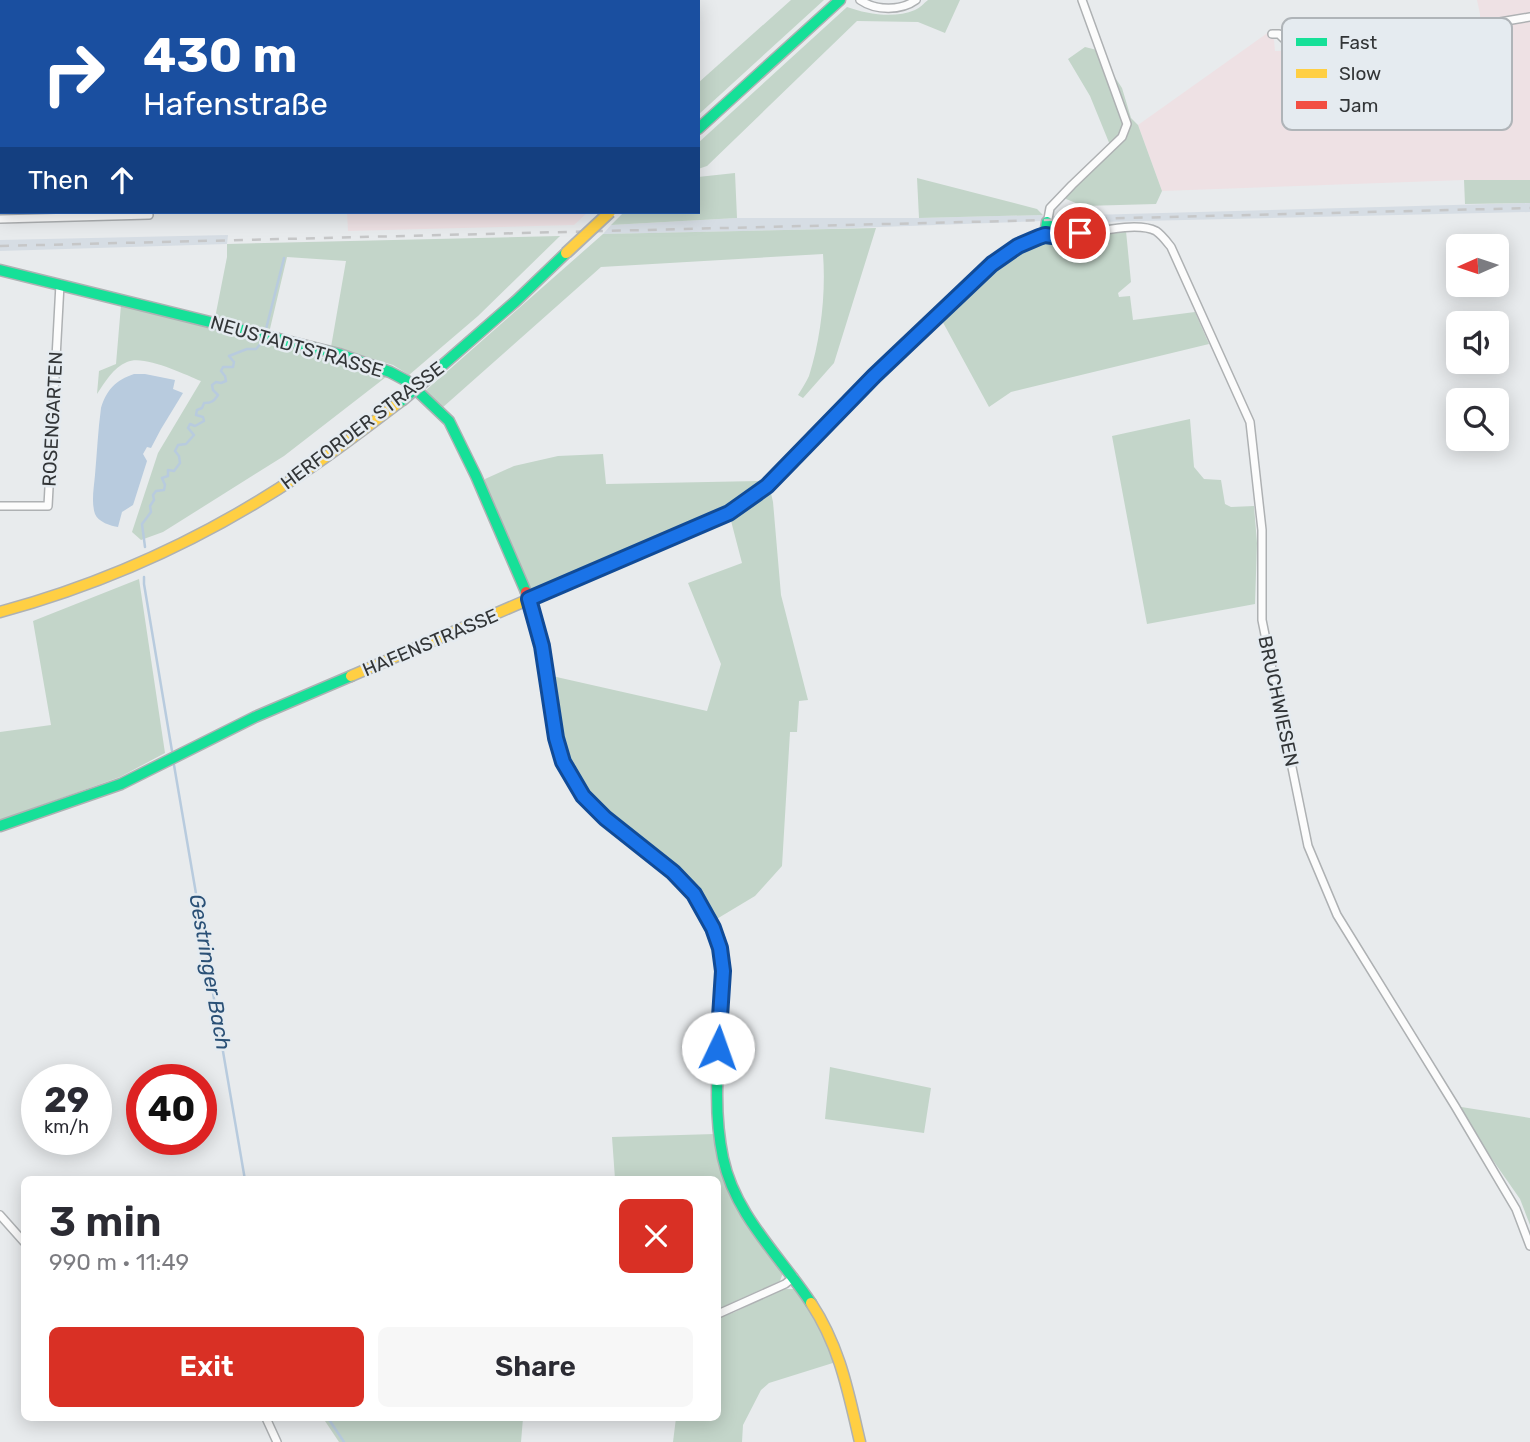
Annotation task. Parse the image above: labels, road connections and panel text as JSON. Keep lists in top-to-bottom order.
{
  "streets": {
    "street": [
      "NEUSTADTSTRASSE",
      "ROSENGARTEN",
      "HERFORDER STRASSE",
      "HAFENSTRASSE",
      "BRUCHWIESEN"
    ]
  },
  "crossings": [
    ["NEUSTADTSTRASSE", "ROSENGARTEN"],
    ["NEUSTADTSTRASSE", "HAFENSTRASSE"],
    ["HAFENSTRASSE", "BRUCHWIESEN"]
  ],
  "water": ["Gestringer Bach"],
  "legend": ["Fast", "Slow", "Jam"],
  "north": "left",
  "page": {
    "turn": ["430 m", "Hafenstraße"],
    "then": "Then",
    "speed": "29 km/h",
    "limit": "40",
    "heading": ["3 min", "990 m · 11:49"],
    "buttons": ["Exit", "Share"]
  }
}
